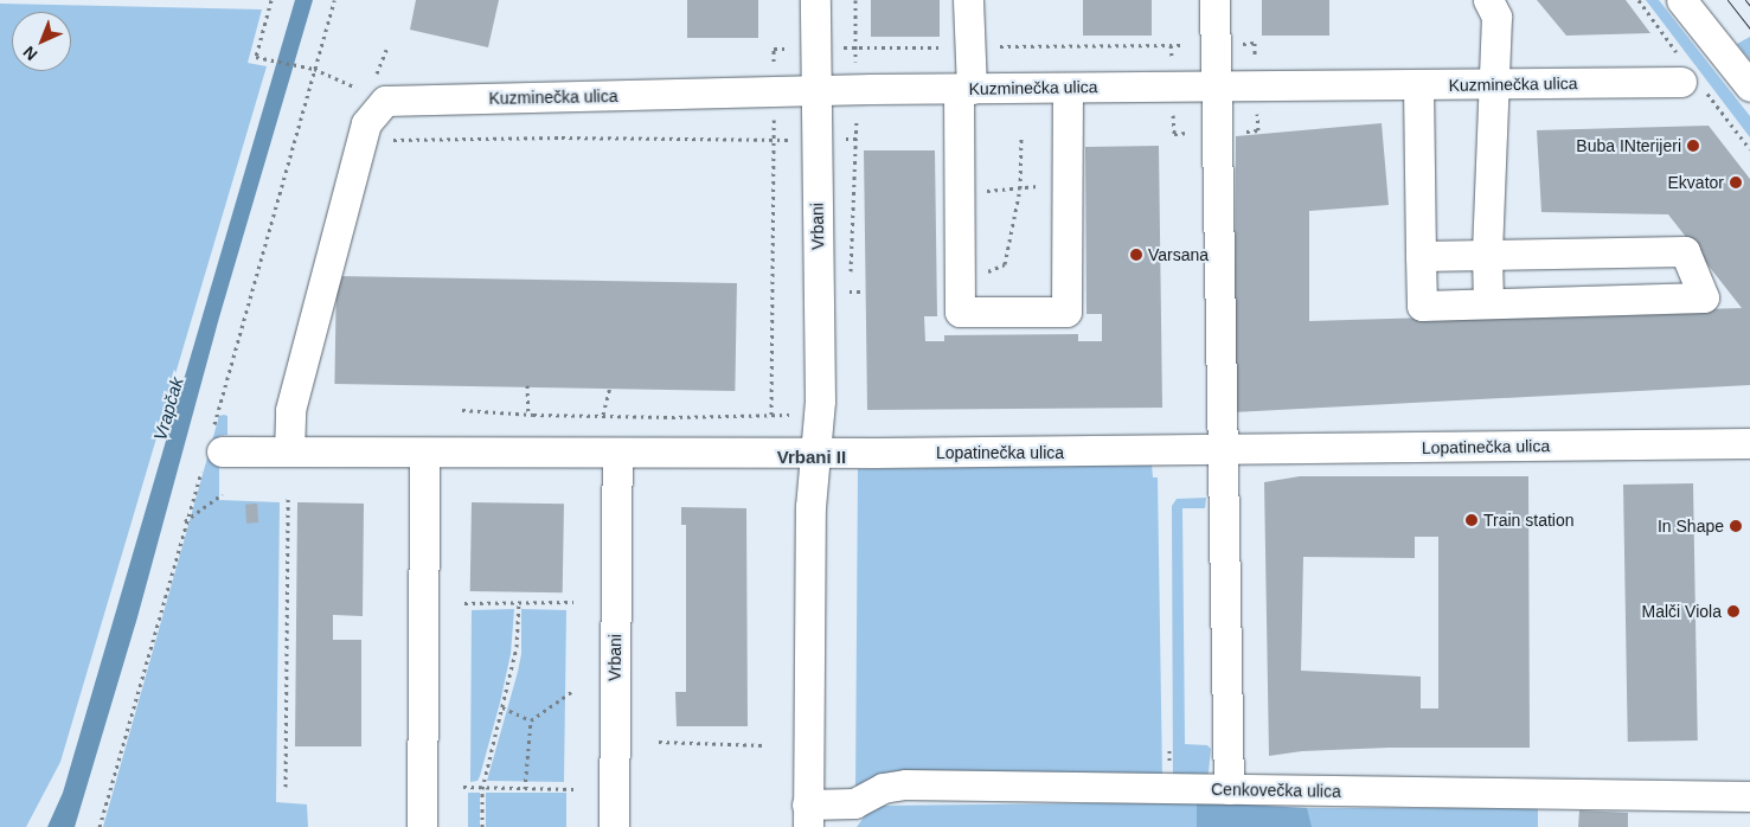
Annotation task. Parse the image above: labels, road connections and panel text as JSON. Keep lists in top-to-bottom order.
{
  "streets": {
    "street": [
      "Kuzminečka ulica",
      "Vrbani",
      "Lopatinečka ulica",
      "Cenkovečka ulica"
    ]
  },
  "crossings": [
    ["Kuzminečka ulica", "Vrbani"],
    ["Vrbani", "Lopatinečka ulica"],
    ["Vrbani", "Cenkovečka ulica"]
  ],
  "districts": ["Vrbani II"],
  "water": ["Vrapčak"],
  "places": [
    "Buba INterijeri",
    "Ekvator",
    "Varsana",
    "Train station",
    "In Shape",
    "Malči Viola"
  ],
  "north": "bottom left"
}
